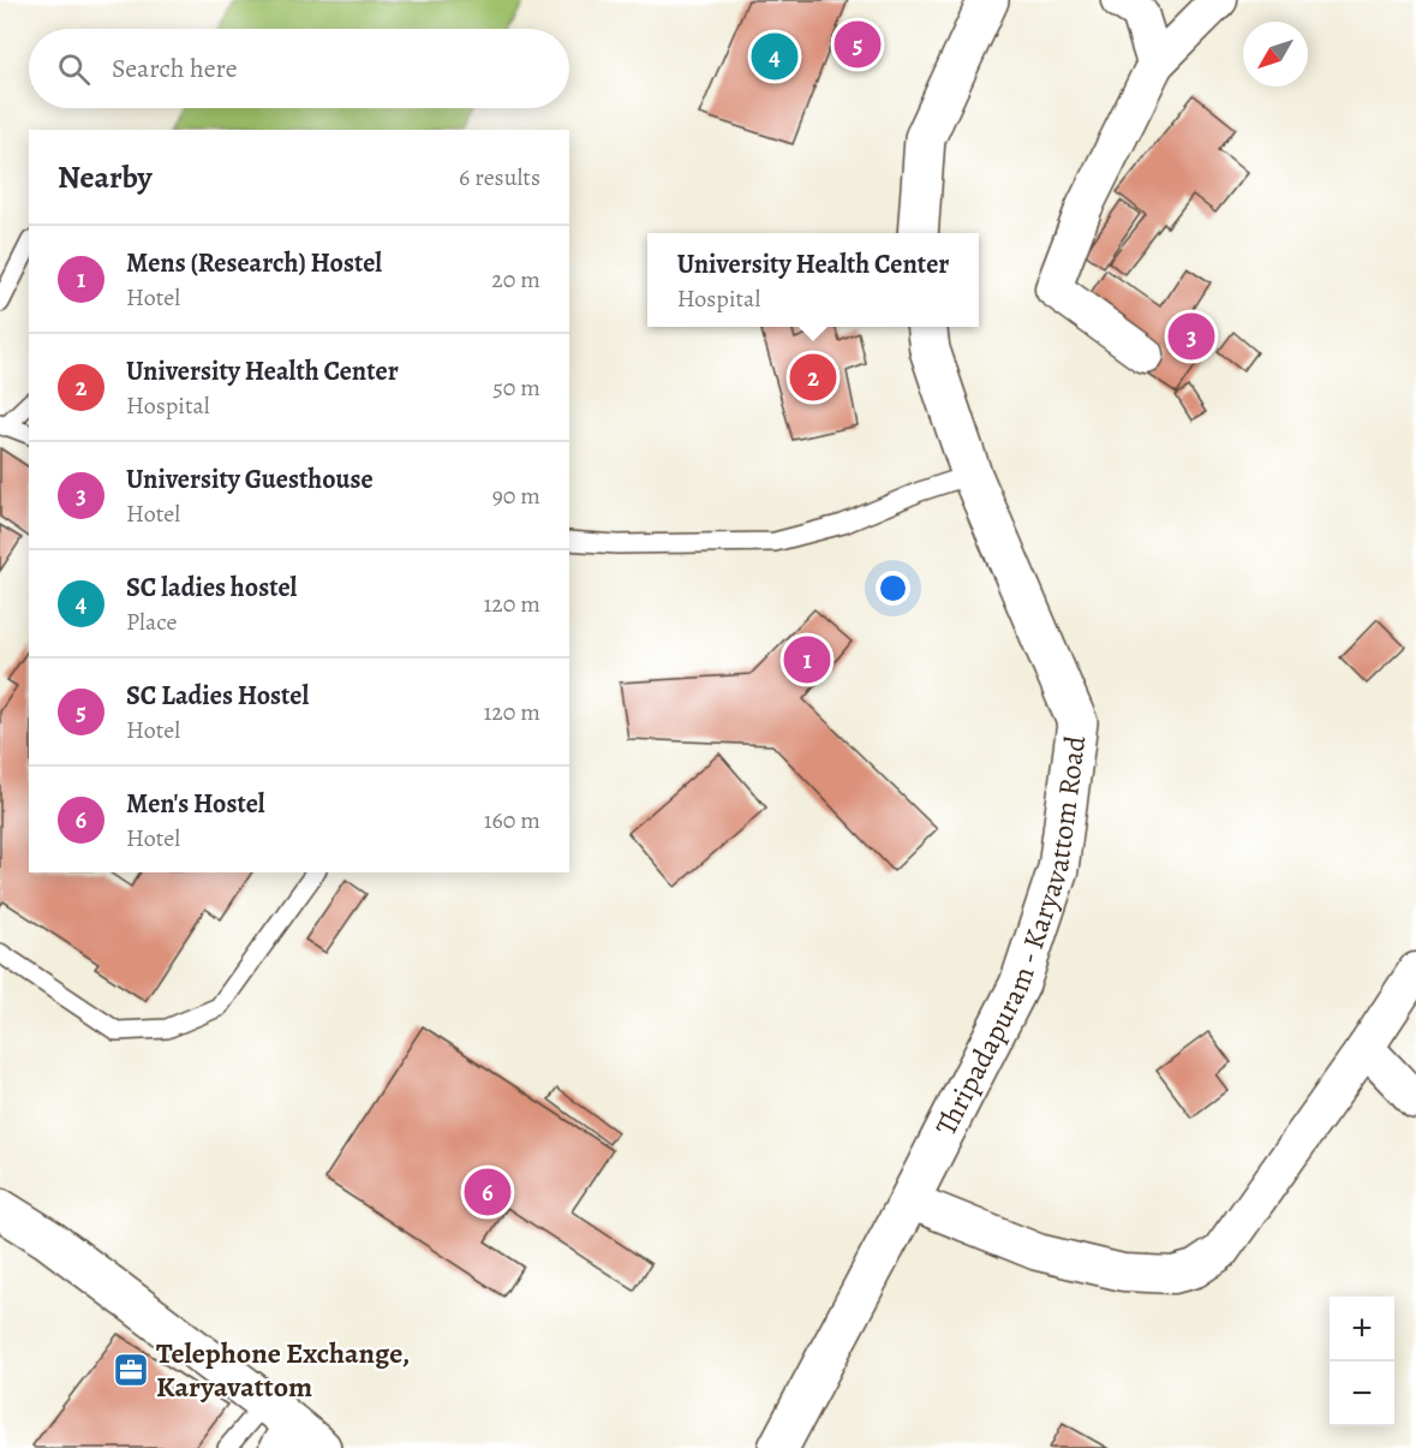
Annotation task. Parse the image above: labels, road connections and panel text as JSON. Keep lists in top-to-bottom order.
{
  "streets": {
    "main road": ["Thripadapuram - Karyavattom Road"]
  },
  "places": {
    "office": ["Telephone Exchange, Karyavattom"]
  },
  "north": "bottom left",
  "page": {
    "pins": [
      "5",
      "4",
      "3",
      "2",
      "1",
      "6"
    ],
    "search": "Search here",
    "heading": ["Nearby", "6 results"],
    "list": [
      {
        "mark": "1",
        "name": "Mens (Research) Hostel",
        "note": "Hotel",
        "value": "20 m"
      },
      {
        "mark": "2",
        "name": "University Health Center",
        "note": "Hospital",
        "value": "50 m"
      },
      {
        "mark": "3",
        "name": "University Guesthouse",
        "note": "Hotel",
        "value": "90 m"
      },
      {
        "mark": "4",
        "name": "SC ladies hostel",
        "note": "Place",
        "value": "120 m"
      },
      {
        "mark": "5",
        "name": "SC Ladies Hostel",
        "note": "Hotel",
        "value": "120 m"
      },
      {
        "mark": "6",
        "name": "Men's Hostel",
        "note": "Hotel",
        "value": "160 m"
      }
    ],
    "popup": ["University Health Center", "Hospital"],
    "map_buttons": ["+", "−"]
  }
}
